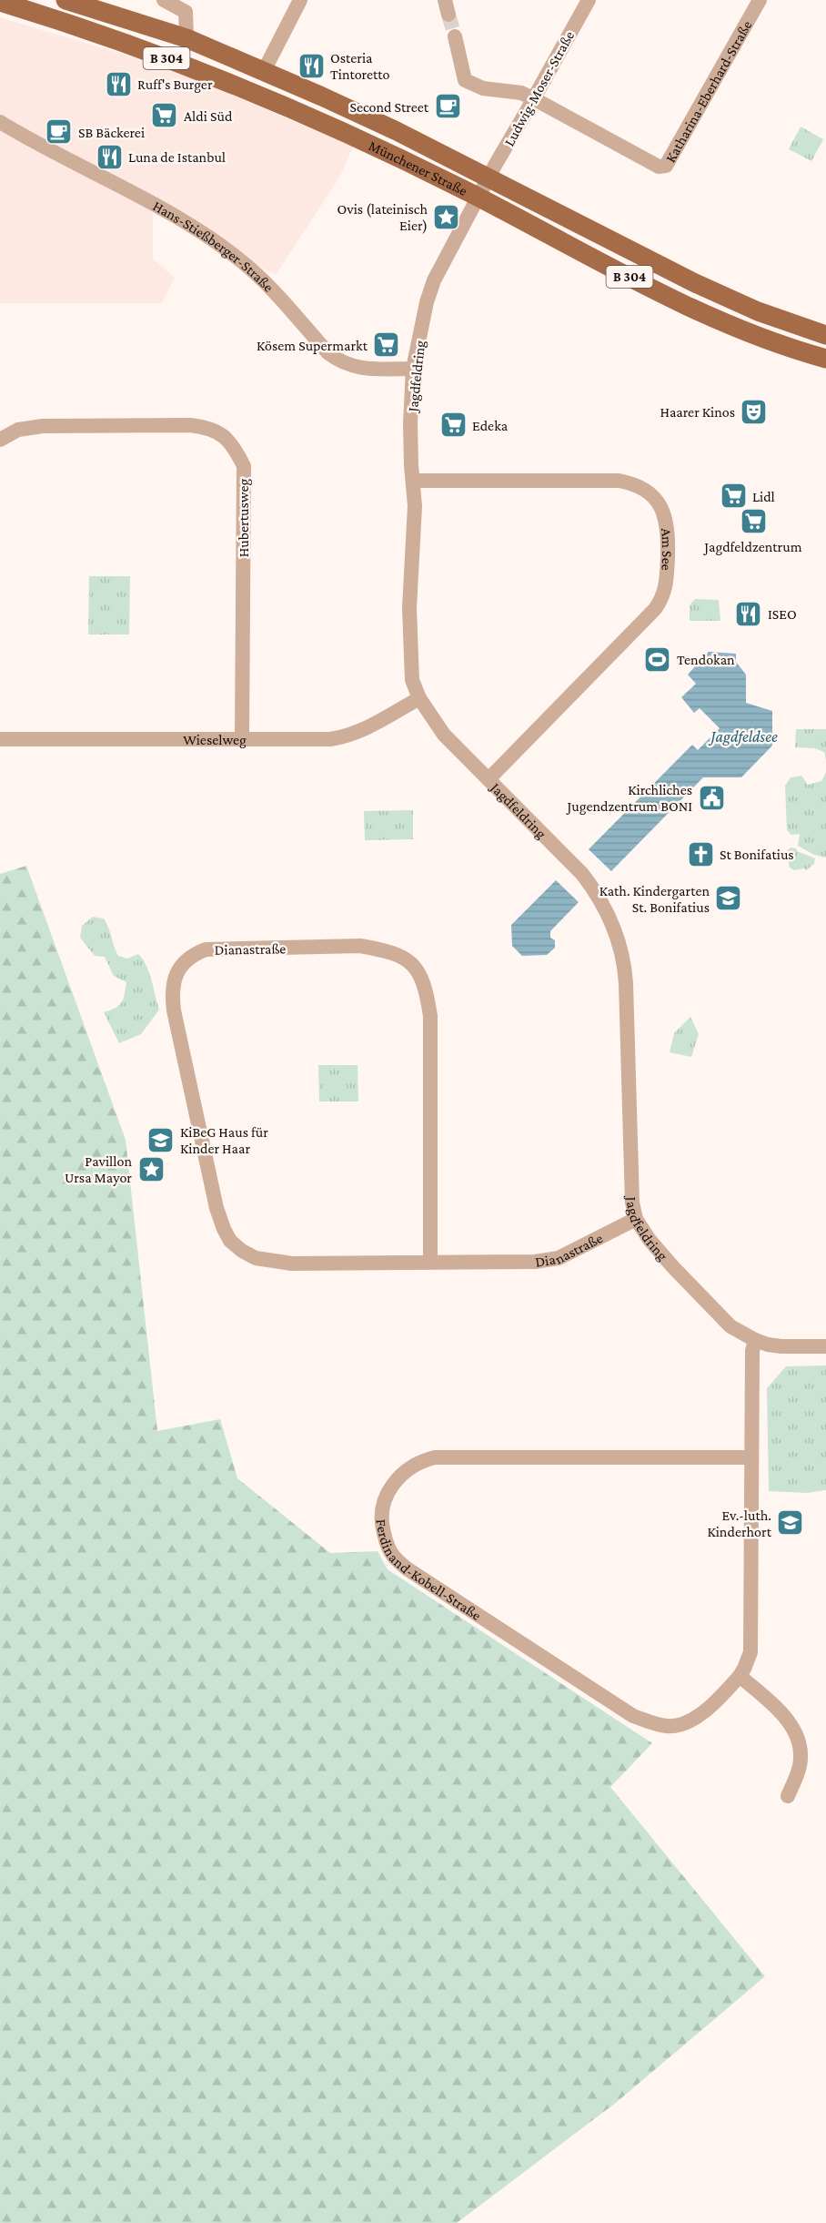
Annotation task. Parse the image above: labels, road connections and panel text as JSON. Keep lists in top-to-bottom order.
{
  "streets": {
    "main road": ["B 304", "Münchener Straße"],
    "street": [
      "Ludwig-Moser-Straße",
      "Katharina-Eberhard-Straße",
      "Hans-Stießberger-Straße",
      "Jagdfeldring",
      "Hubertusweg",
      "Am See",
      "Wieselweg",
      "Dianastraße",
      "Ferdinand-Kobell-Straße"
    ]
  },
  "crossings": [
    ["Ludwig-Moser-Straße", "Katharina-Eberhard-Straße"],
    ["Ludwig-Moser-Straße", "Münchener Straße"],
    ["Ludwig-Moser-Straße", "Jagdfeldring"],
    ["Münchener Straße", "Jagdfeldring"],
    ["Hans-Stießberger-Straße", "Jagdfeldring"],
    ["Jagdfeldring", "Am See"],
    ["Jagdfeldring", "Wieselweg"],
    ["Jagdfeldring", "Dianastraße"],
    ["Jagdfeldring", "Ferdinand-Kobell-Straße"],
    ["Hubertusweg", "Wieselweg"]
  ],
  "water": ["Jagdfeldsee"],
  "places": {
    "restaurant": [
      "Osteria Tintoretto",
      "Ruff's Burger",
      "Luna de Istanbul",
      "ISEO"
    ],
    "cafe": ["Second Street", "SB Bäckerei"],
    "supermarket": [
      "Aldi Süd",
      "Kösem Supermarkt",
      "Edeka",
      "Lidl",
      "Jagdfeldzentrum"
    ],
    "place": ["Ovis (lateinisch Eier)", "Pavillon Ursa Mayor"],
    "theatre": ["Haarer Kinos"],
    "sports": ["Tendokan"],
    "public building": ["Kirchliches Jugendzentrum BONI"],
    "church": ["St Bonifatius"],
    "school or university": ["Kath. Kindergarten St. Bonifatius", "KiBeG Haus für Kinder Haar", "Ev.-luth. Kinderhort"]
  }
}
